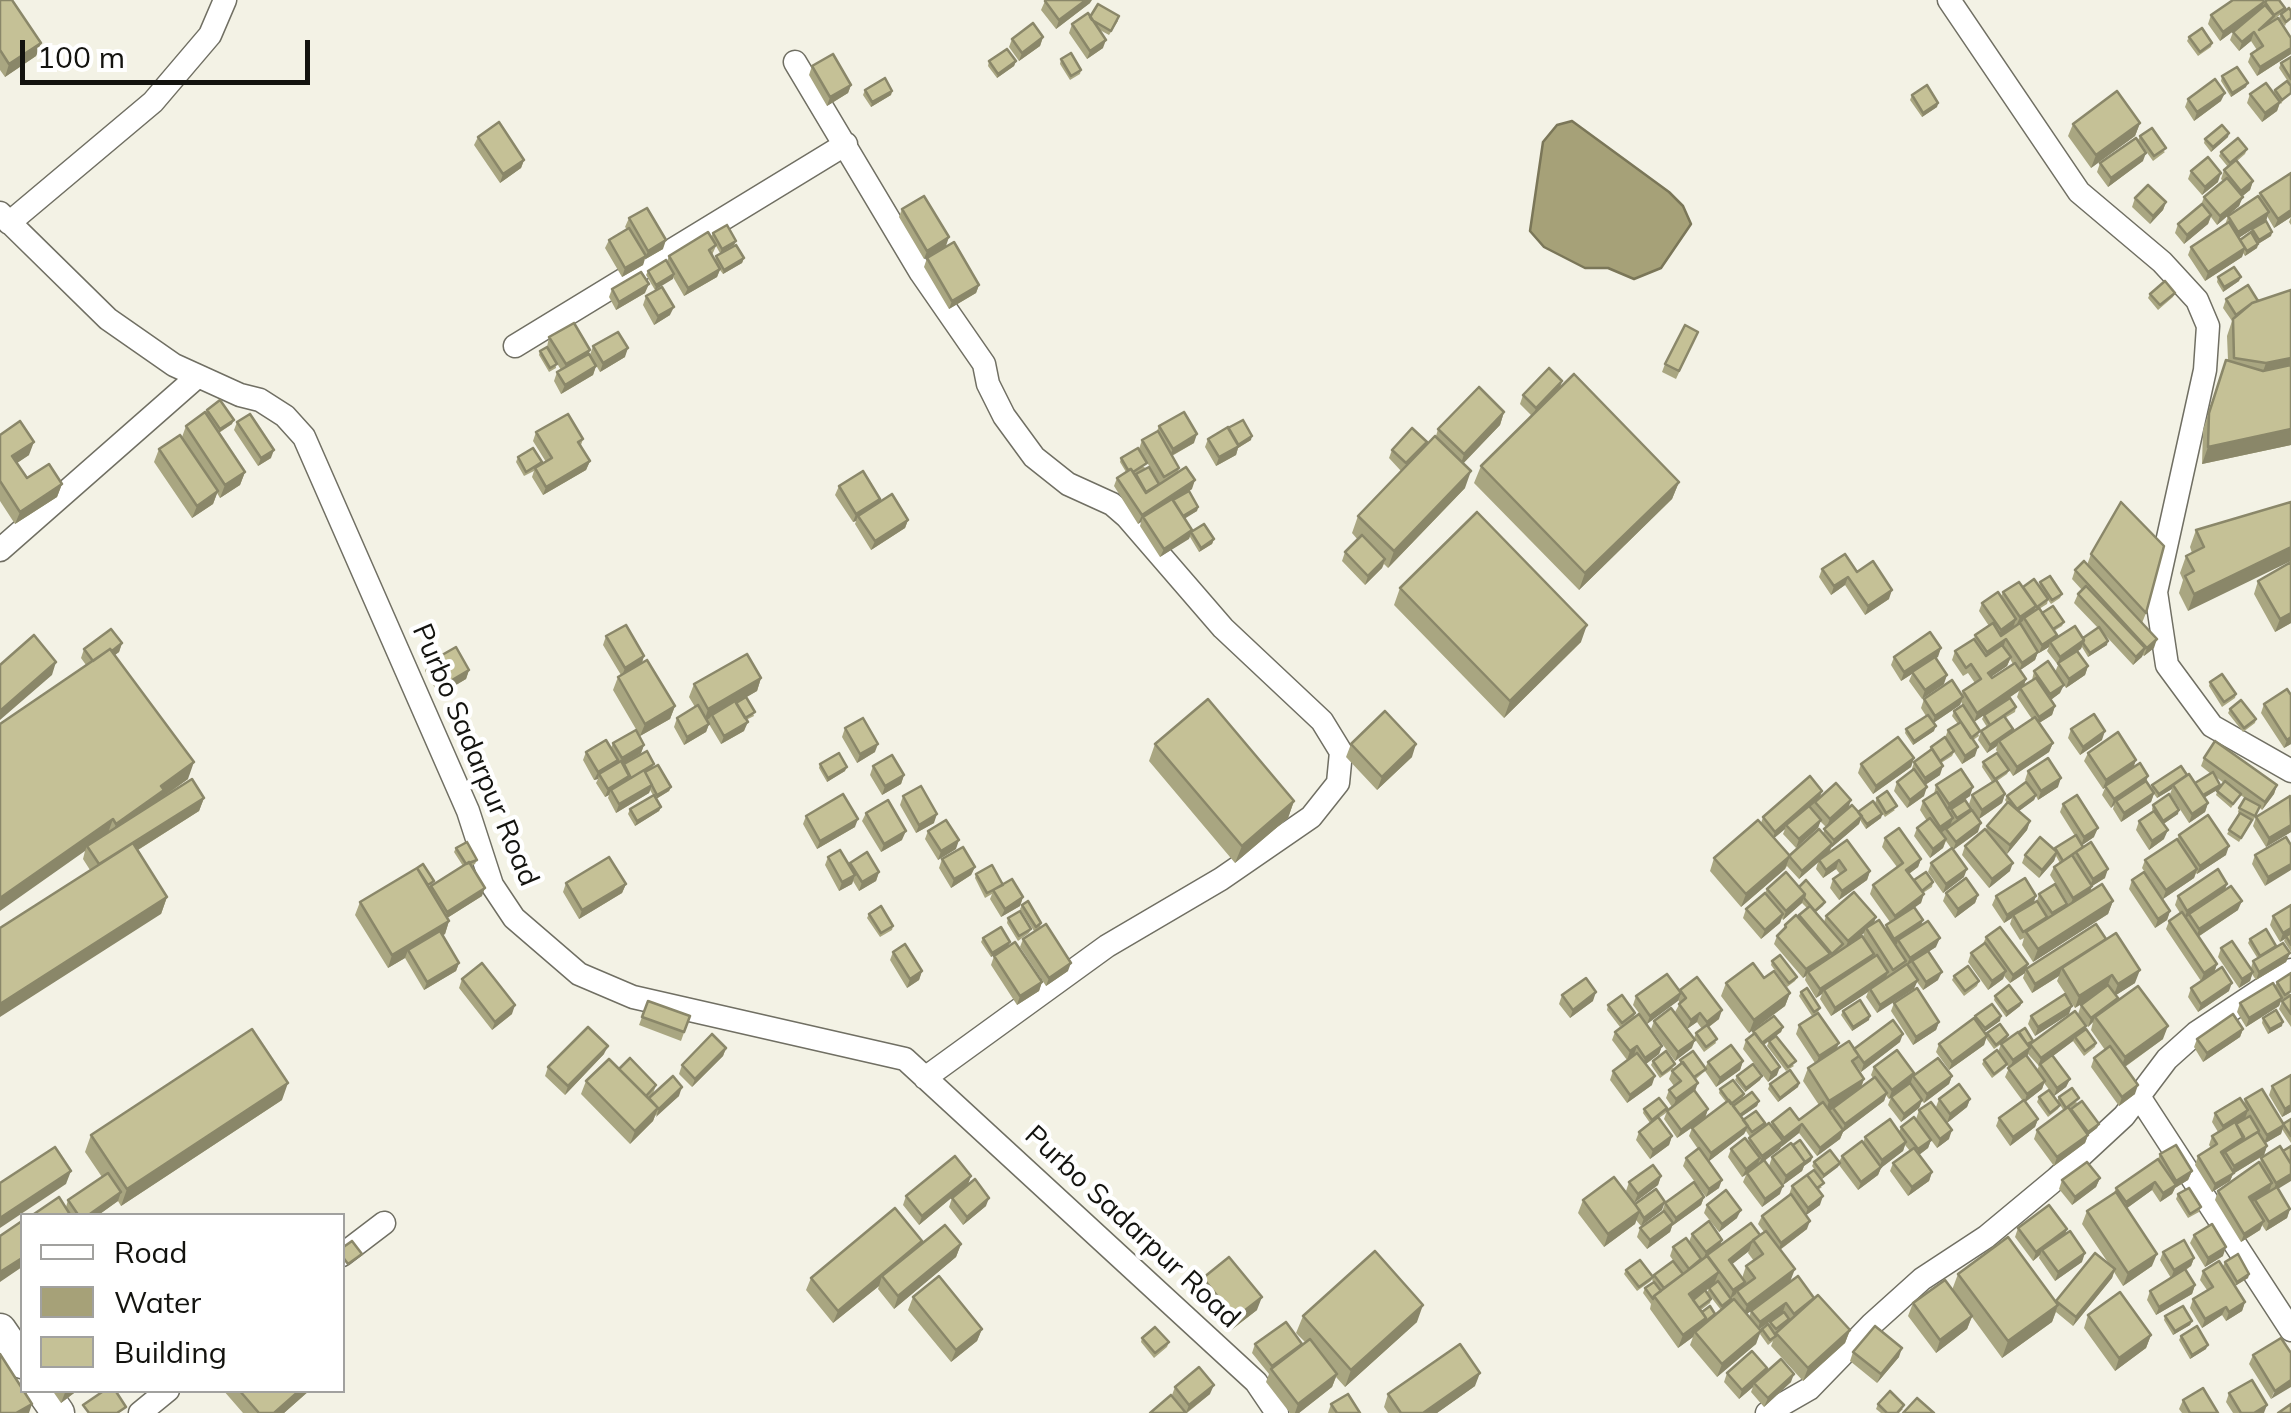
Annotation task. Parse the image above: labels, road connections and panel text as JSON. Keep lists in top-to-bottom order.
{
  "streets": {
    "street": ["Purbo Sadarpur Road"]
  },
  "legend": ["Road", "Water", "Building"],
  "scale_bar": "100 m"
}
